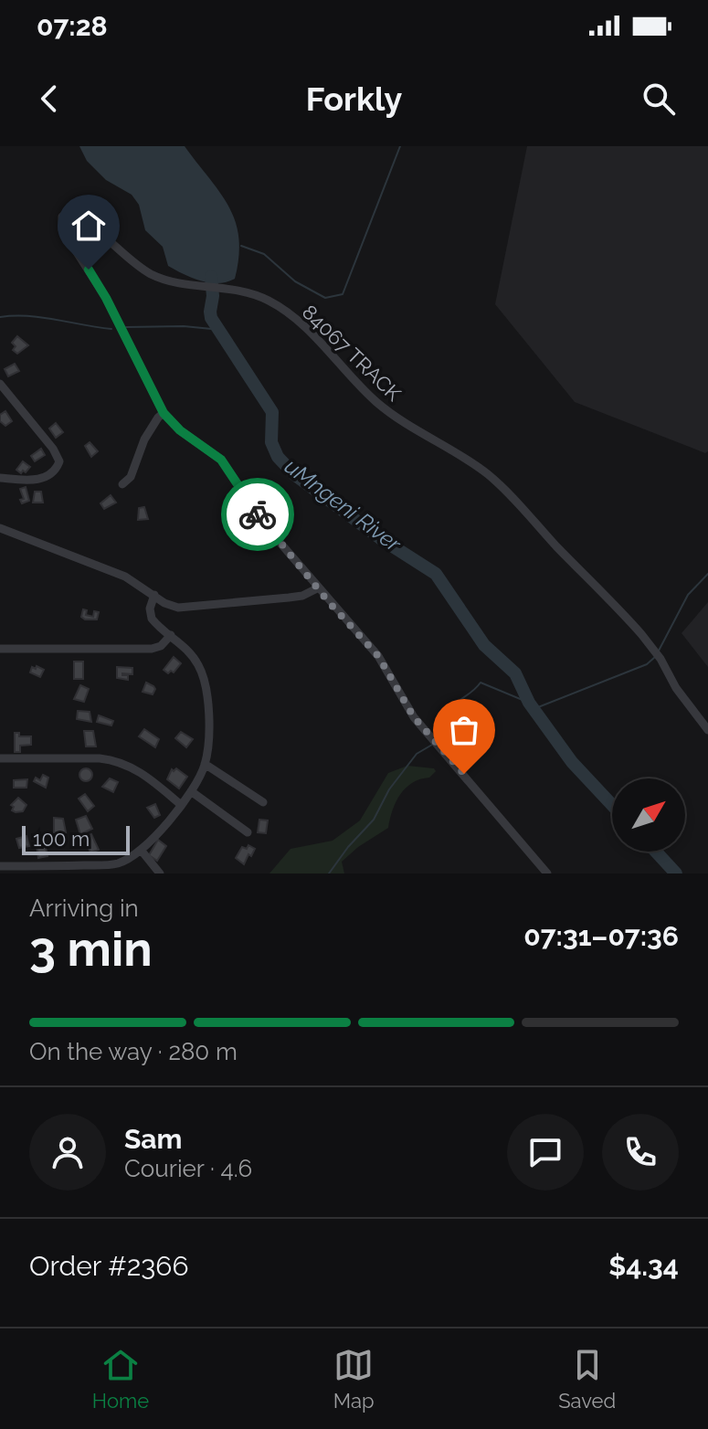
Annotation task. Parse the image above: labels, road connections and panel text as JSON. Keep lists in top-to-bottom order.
{
  "streets": {
    "street": ["84067 TRACK"]
  },
  "water": ["uMngeni River"],
  "scale_bar": "100 m",
  "north": "top right",
  "page": {
    "status": "07:28",
    "header": "Forkly",
    "scale": "100 m",
    "heading": ["3 min", "Arriving in", "07:31–07:36"],
    "panel": [
      "Sam",
      "Courier · 4.6",
      "Order #2366",
      "$4.34"
    ],
    "bar": "On the way · 280 m",
    "tabs": ["Home", "Map", "Saved"]
  }
}
